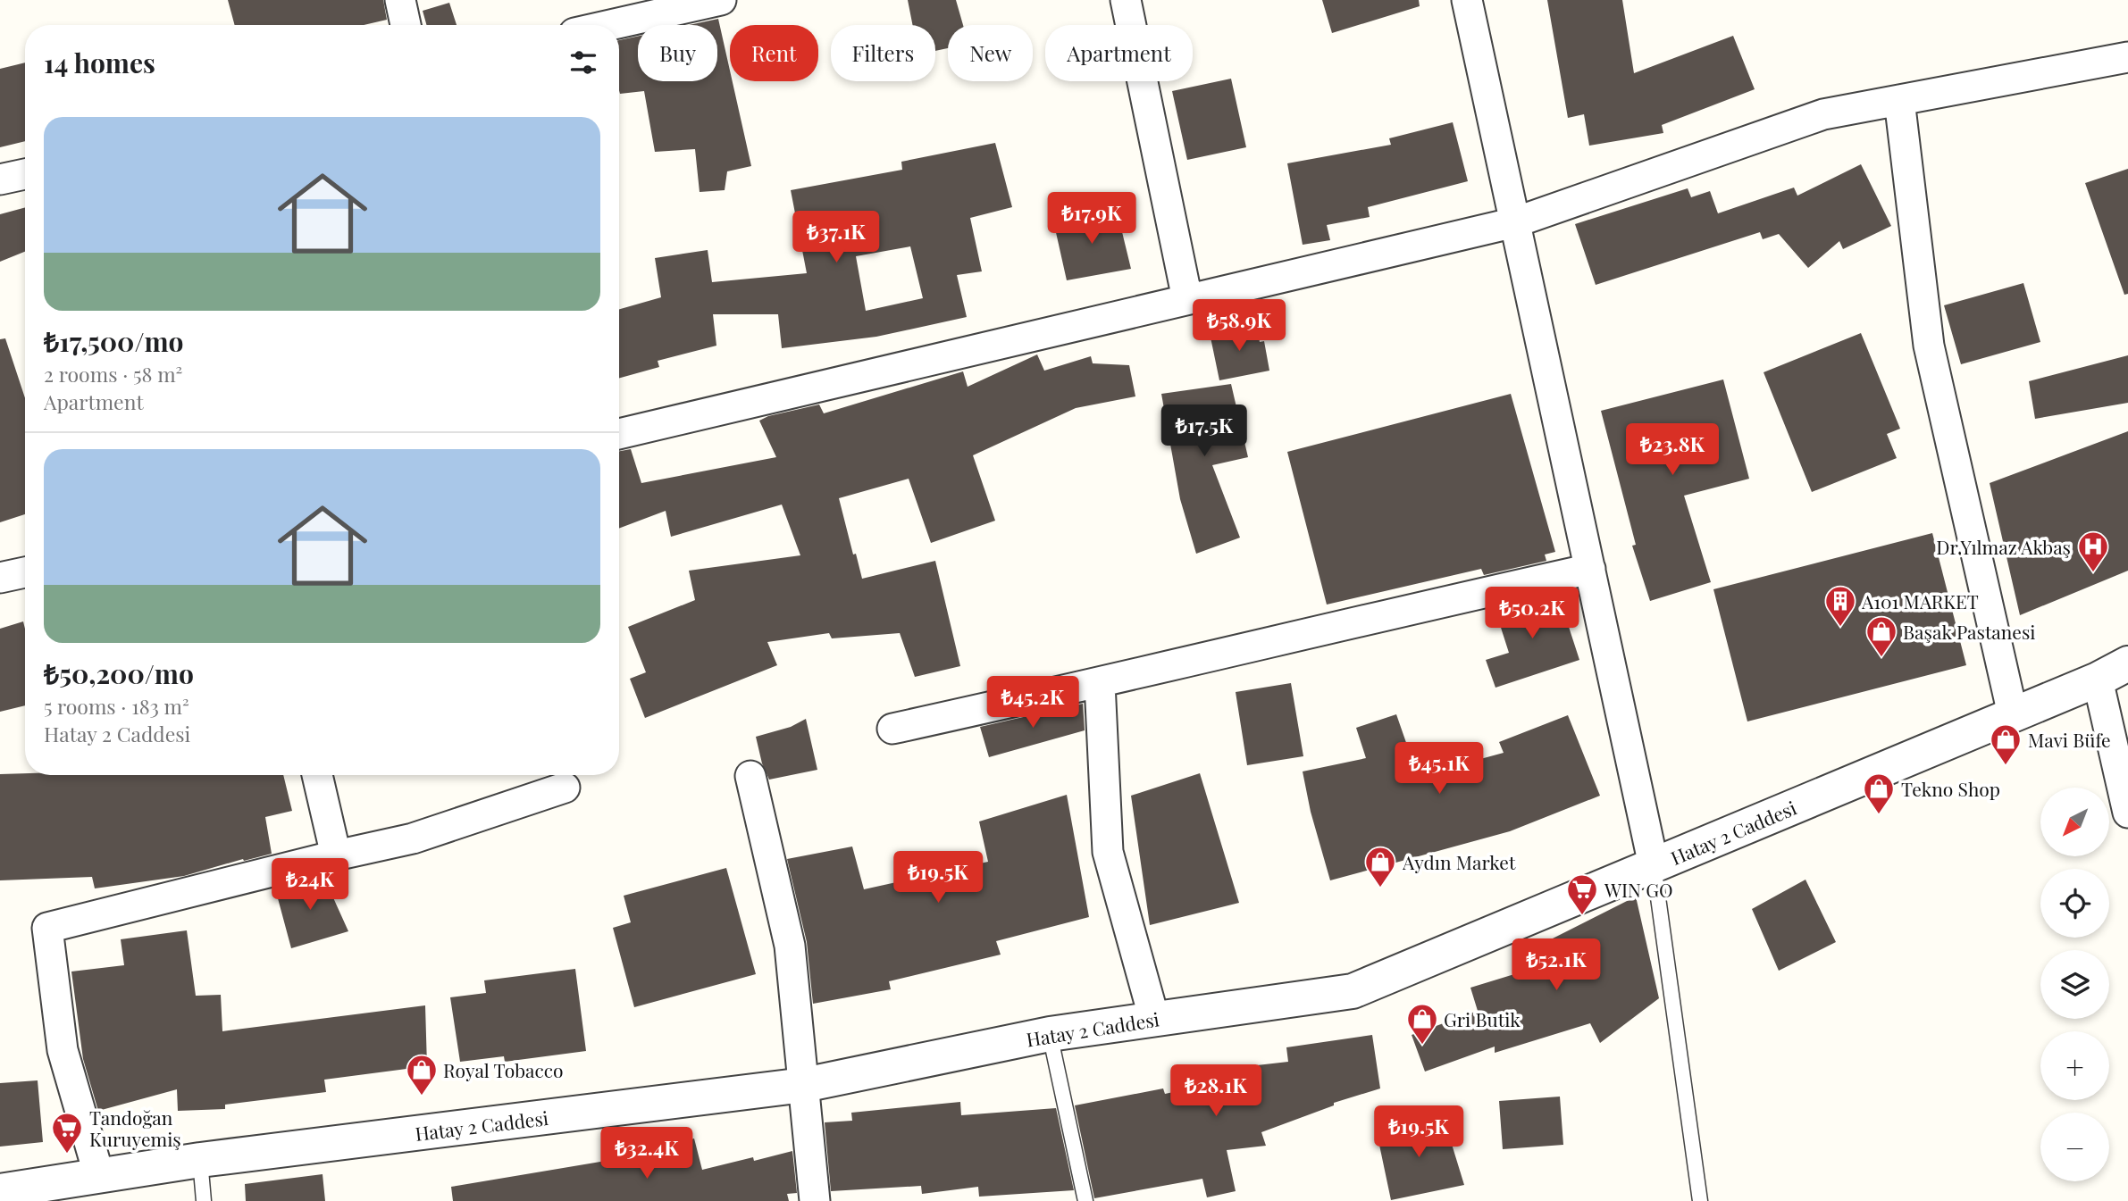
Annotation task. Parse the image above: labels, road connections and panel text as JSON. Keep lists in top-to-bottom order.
{
  "streets": {
    "street": ["Hatay 2 Caddesi"]
  },
  "places": {
    "hospital": ["Dr.Yılmaz Akbaş"],
    "building": ["A101 MARKET"],
    "shop": [
      "Başak Pastanesi",
      "Mavi Büfe",
      "Tekno Shop",
      "Aydın Market",
      "Gri Butik",
      "Royal Tobacco"
    ],
    "supermarket": ["WIN GO", "Tandoğan Kuruyemiş"]
  },
  "north": "bottom left",
  "page": {
    "chip": [
      "Buy",
      "Rent",
      "Filters",
      "New",
      "Apartment"
    ],
    "heading": "14 homes",
    "list": [
      {
        "name": "₺17,500/mo",
        "note": "2 rooms · 58 m² · Apartment"
      },
      {
        "name": "₺50,200/mo",
        "note": "5 rooms · 183 m² · Hatay 2 Caddesi"
      }
    ],
    "price": [
      "₺17.9K",
      "₺37.1K",
      "₺58.9K",
      "₺17.5K",
      "₺23.8K",
      "₺50.2K",
      "₺45.2K",
      "₺45.1K",
      "₺19.5K",
      "₺24K",
      "₺52.1K",
      "₺28.1K",
      "₺19.5K",
      "₺32.4K"
    ],
    "map_buttons": ["+", "−"]
  }
}
